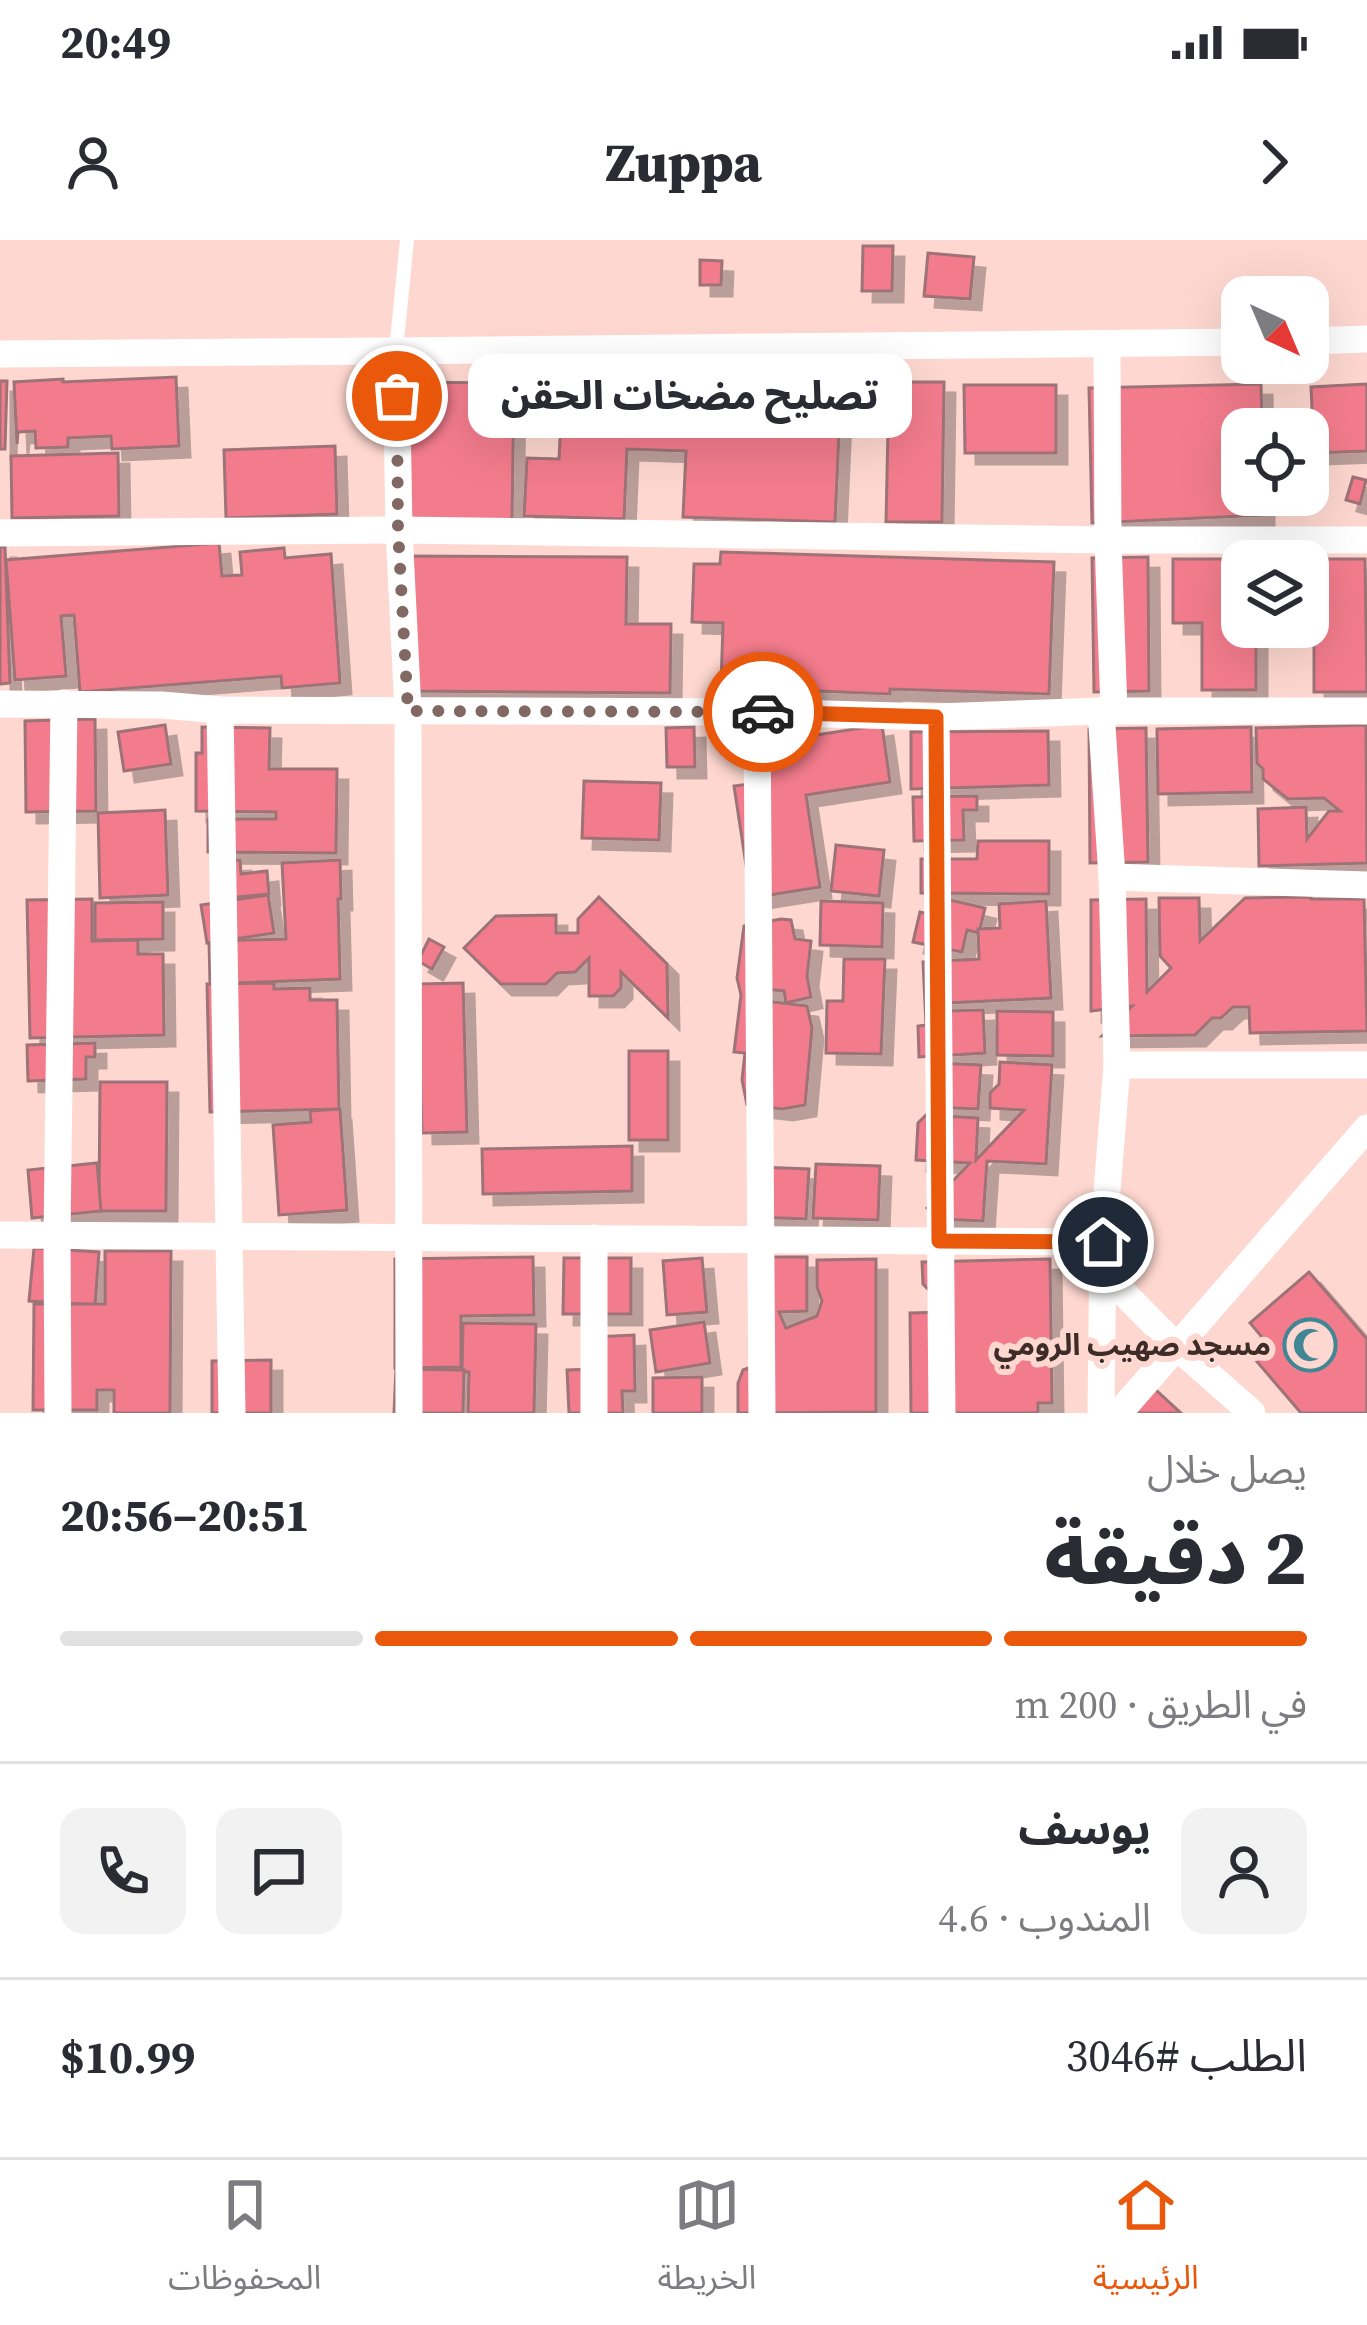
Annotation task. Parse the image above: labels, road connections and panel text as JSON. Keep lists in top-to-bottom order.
{
  "places": {
    "other": ["تصليح مضخات الحقن"],
    "mosque": ["مسجد صهيب الرومي"]
  },
  "north": "bottom right",
  "page": {
    "status": "20:49",
    "header": "Zuppa",
    "bubble": "تصليح مضخات الحقن",
    "heading": ["2 دقيقة", "يصل خلال", "20:51–20:56"],
    "panel": [
      "يوسف",
      "المندوب · 4.6",
      "الطلب #3046",
      "$10.99"
    ],
    "bar": "في الطريق · 200 m",
    "tabs": ["الرئيسية", "الخريطة", "المحفوظات"]
  }
}
